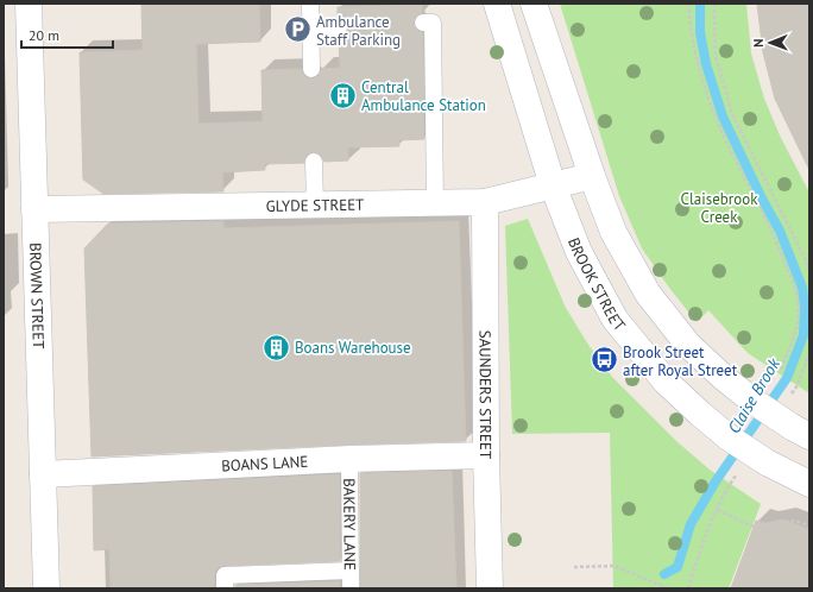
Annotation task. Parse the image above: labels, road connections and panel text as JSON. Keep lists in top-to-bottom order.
{
  "streets": {
    "street": [
      "GLYDE STREET",
      "BROOK STREET",
      "BROWN STREET",
      "SAUNDERS STREET",
      "BOANS LANE"
    ],
    "lane": ["BAKERY LANE"]
  },
  "crossings": [
    ["GLYDE STREET", "BROOK STREET"],
    ["GLYDE STREET", "BROWN STREET"],
    ["GLYDE STREET", "SAUNDERS STREET"],
    ["BROWN STREET", "BOANS LANE"],
    ["SAUNDERS STREET", "BOANS LANE"],
    ["BOANS LANE", "BAKERY LANE"]
  ],
  "water": ["Claise Brook"],
  "parks": ["Claisebrook Creek"],
  "places": {
    "parking": ["Ambulance Staff Parking"],
    "building": ["Central Ambulance Station", "Boans Warehouse"],
    "bus stop": ["Brook Street after Royal Street"]
  },
  "scale_bar": "20 m",
  "north": "left"
}
